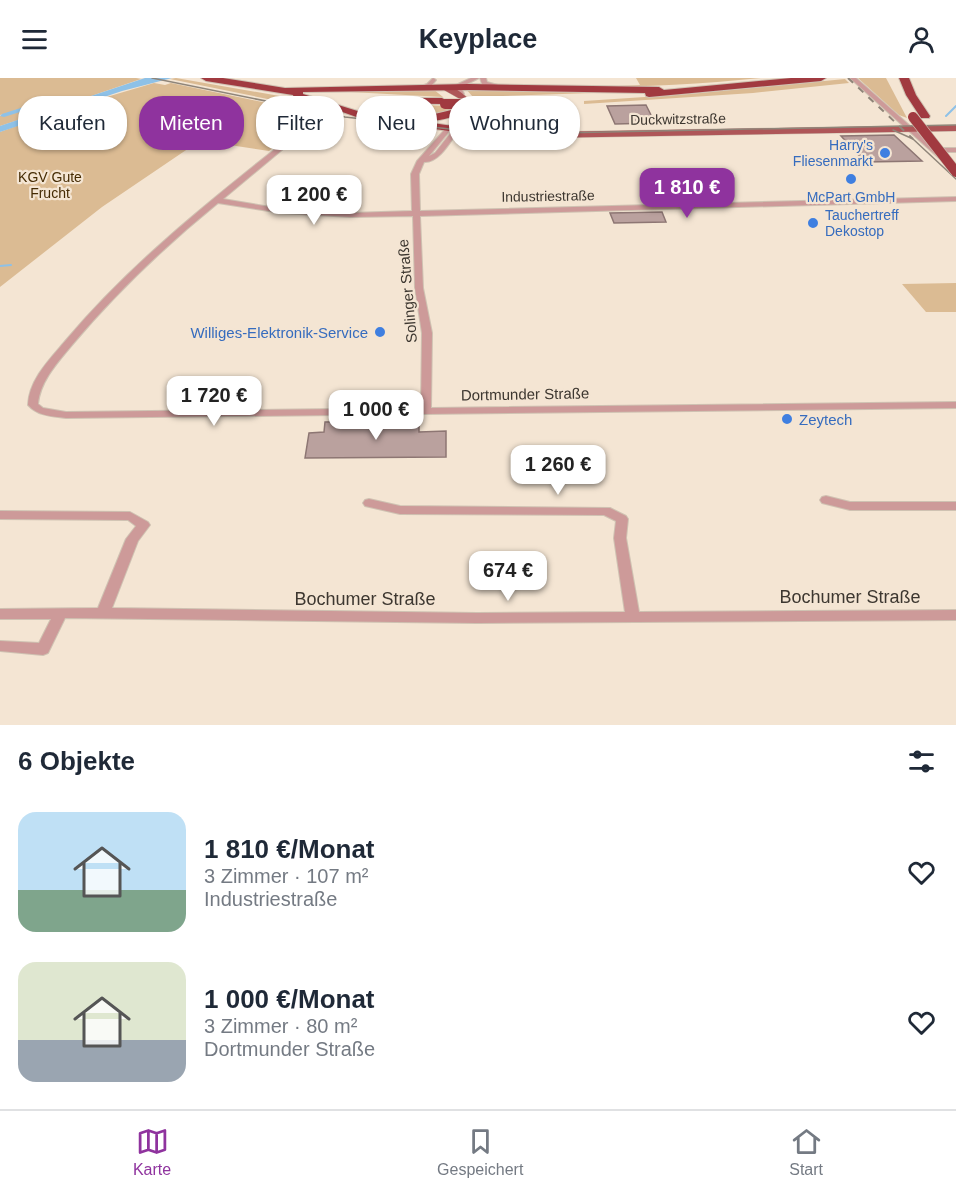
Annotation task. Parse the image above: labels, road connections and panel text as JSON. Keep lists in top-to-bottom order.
{
  "streets": {
    "main road": ["Duckwitzstraße"],
    "street": [
      "Industriestraße",
      "Solinger Straße",
      "Dortmunder Straße",
      "Bochumer Straße"
    ]
  },
  "crossings": [
    ["Industriestraße", "Solinger Straße"],
    ["Industriestraße", "Dortmunder Straße"],
    ["Solinger Straße", "Dortmunder Straße"]
  ],
  "parks": ["KGV Gute Frucht"],
  "places": [
    "Harry's Fliesenmarkt",
    "McPart GmbH",
    "Tauchertreff Dekostop",
    "Williges-Elektronik-Service",
    "Zeytech"
  ],
  "page": {
    "header": "Keyplace",
    "chip": [
      "Kaufen",
      "Mieten",
      "Filter",
      "Neu",
      "Wohnung"
    ],
    "price": [
      "1 810 €",
      "1 200 €",
      "1 720 €",
      "1 000 €",
      "1 260 €",
      "674 €"
    ],
    "heading": "6 Objekte",
    "list": [
      {
        "name": "1 810 €/Monat",
        "note": "3 Zimmer · 107 m² · Industriestraße"
      },
      {
        "name": "1 000 €/Monat",
        "note": "3 Zimmer · 80 m² · Dortmunder Straße"
      }
    ],
    "tabs": ["Karte", "Gespeichert", "Start"]
  }
}
